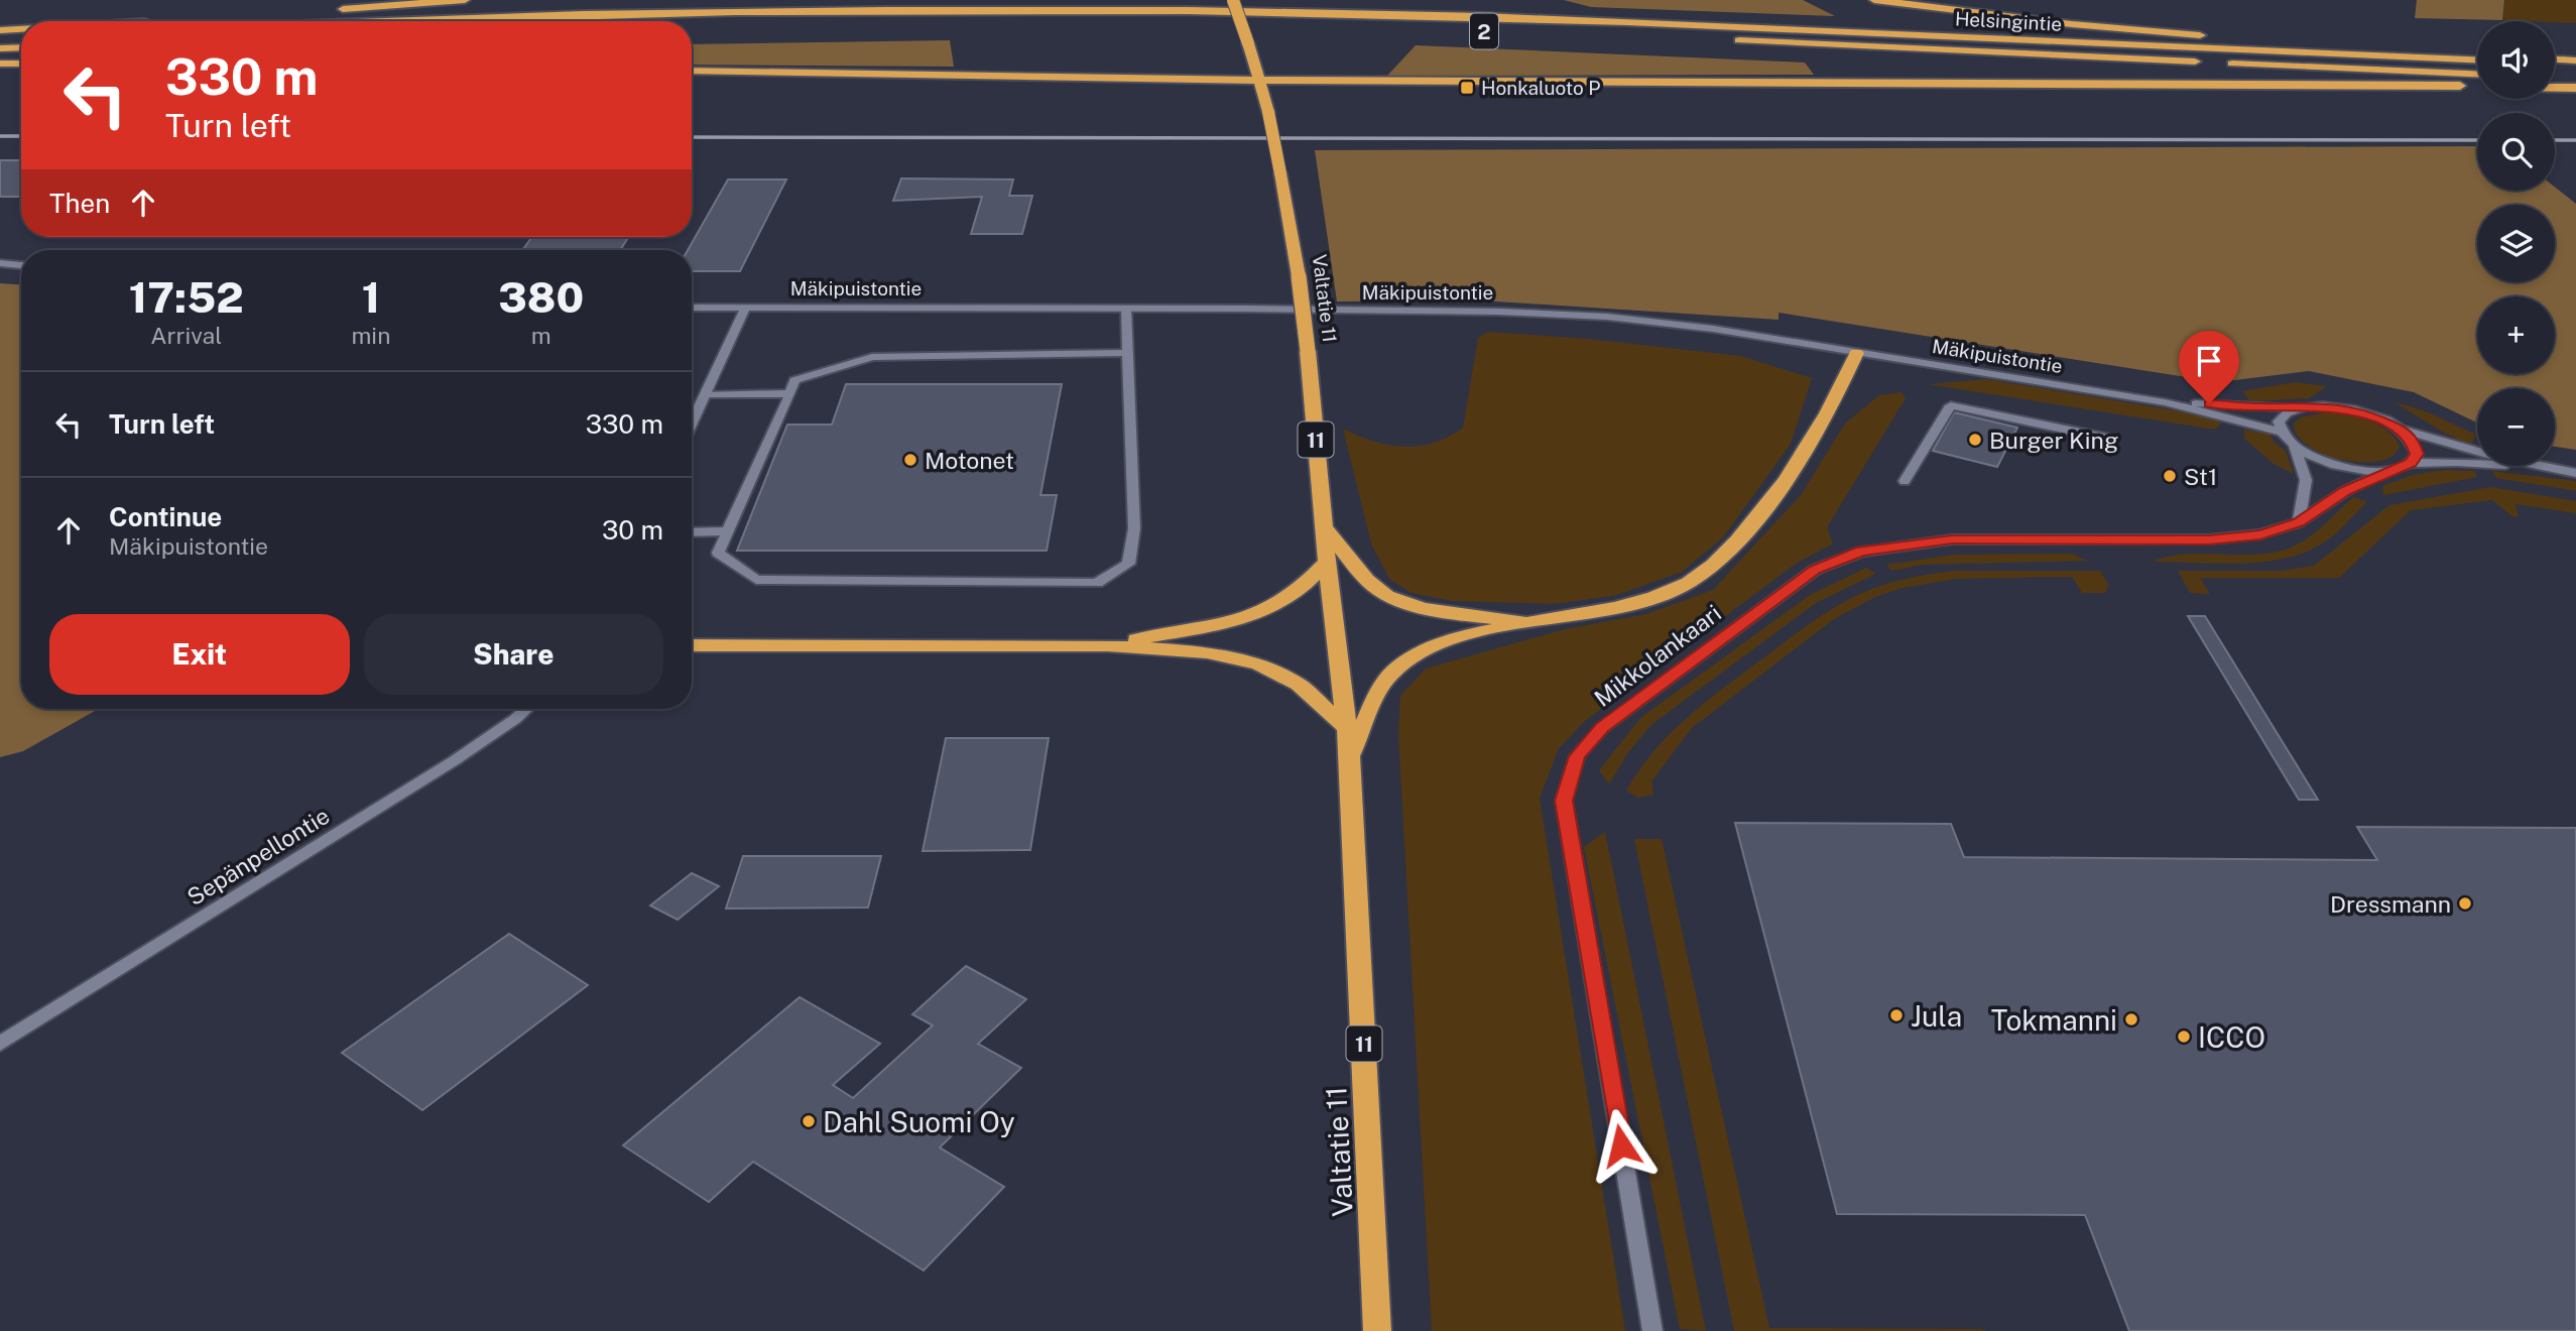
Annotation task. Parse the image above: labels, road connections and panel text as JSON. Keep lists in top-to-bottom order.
{
  "streets": {
    "highway": [
      "Helsingintie",
      "2",
      "Valtatie 11",
      "11"
    ],
    "street": ["Mäkipuistontie", "Mikkolankaari", "Sepänpellontie"]
  },
  "crossings": [
    ["Valtatie 11", "11"]
  ],
  "places": {
    "transit": ["Honkaluoto P"],
    "other": [
      "Burger King",
      "Motonet",
      "St1",
      "Dressmann",
      "Jula",
      "Tokmanni",
      "ICCO",
      "Dahl Suomi Oy"
    ]
  },
  "page": {
    "map_buttons": ["+", "−"],
    "turn": ["330 m", "Turn left"],
    "then": "Then",
    "eta": [
      "17:52",
      "Arrival",
      "1",
      "min",
      "380",
      "m"
    ],
    "list": [
      {
        "name": "Turn left",
        "value": "330 m"
      },
      {
        "name": "Continue",
        "note": "Mäkipuistontie",
        "value": "30 m"
      }
    ],
    "buttons": ["Exit", "Share"]
  }
}
